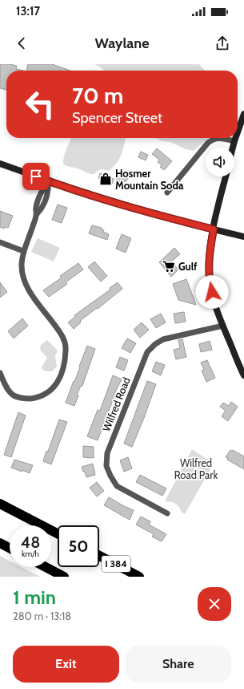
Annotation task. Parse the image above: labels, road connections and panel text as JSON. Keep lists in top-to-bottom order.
{
  "streets": {
    "highway": ["I 384"],
    "street": ["Wilfred Road"]
  },
  "parks": ["Wilfred Road Park"],
  "places": {
    "shop": ["Hosmer Mountain Soda"],
    "supermarket": ["Gulf"]
  },
  "page": {
    "status": "13:17",
    "header": "Waylane",
    "turn": ["70 m", "Spencer Street"],
    "speed": "48 km/h",
    "limit": "50",
    "heading": ["1 min", "280 m · 13:18"],
    "buttons": ["Exit", "Share"]
  }
}
